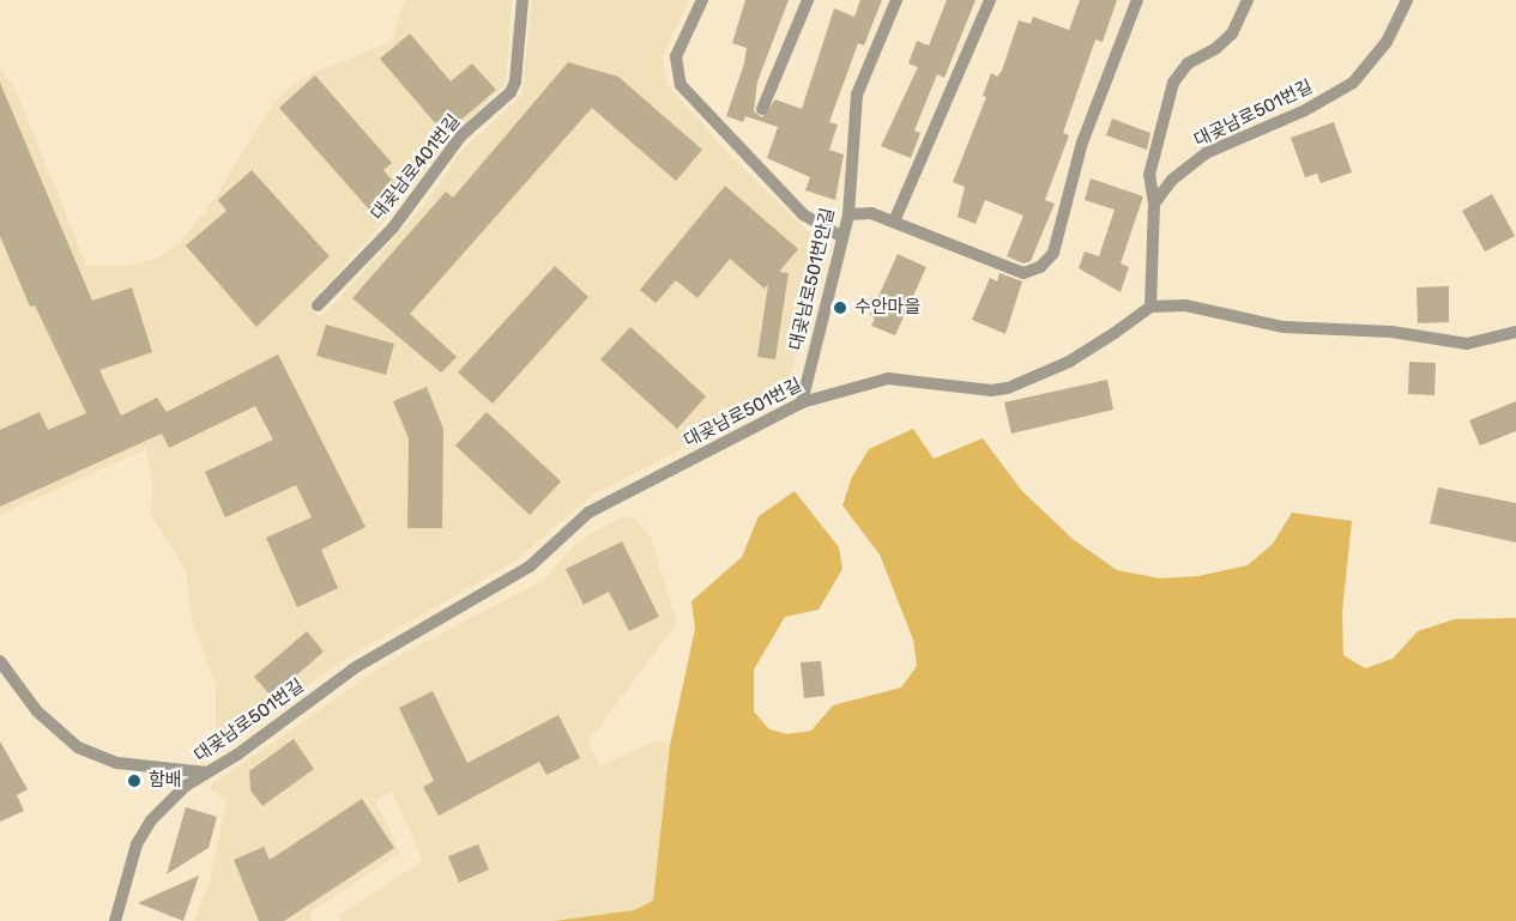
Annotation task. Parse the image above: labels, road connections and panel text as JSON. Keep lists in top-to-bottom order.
{
  "streets": {
    "lane": ["대곶남로501번길", "대곶남로401번길", "대곶남로501번안길"]
  },
  "crossings": [
    ["대곶남로501번길", "대곶남로501번안길"]
  ],
  "places": ["수안마을", "함배"]
}
